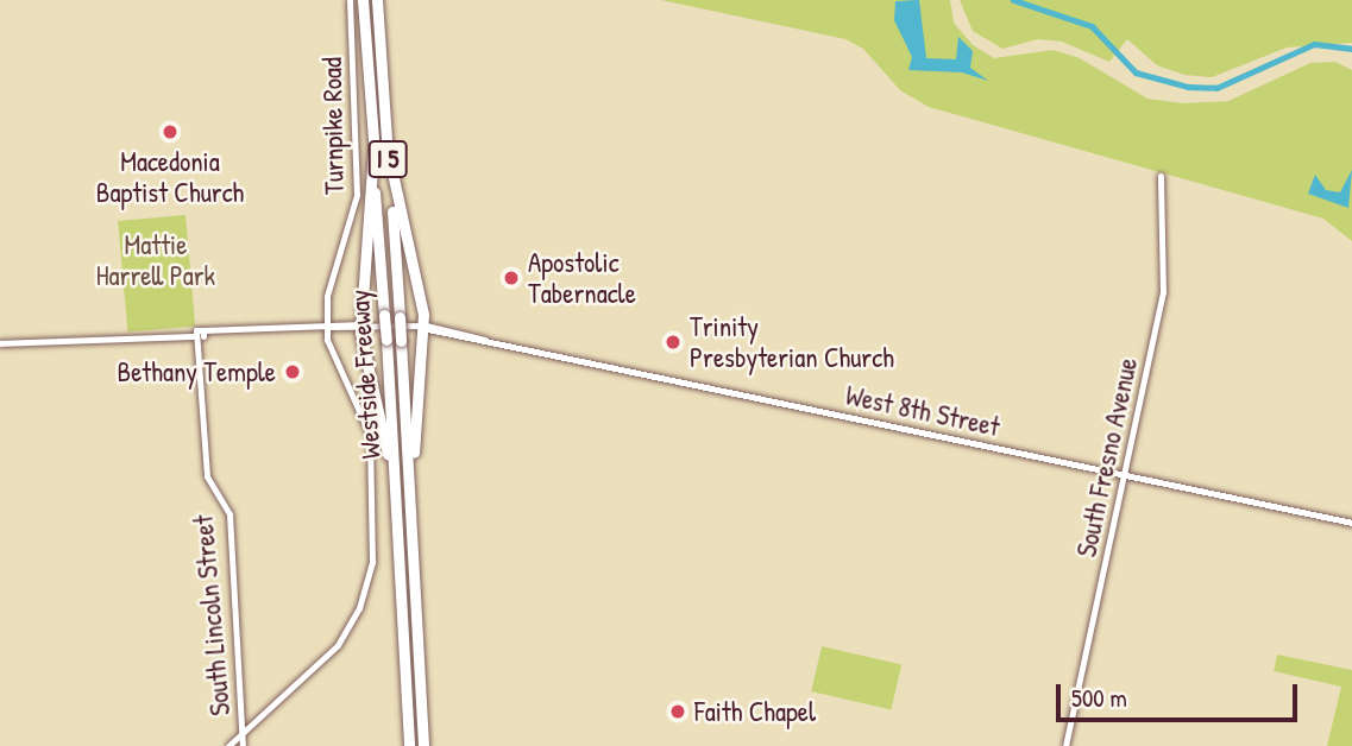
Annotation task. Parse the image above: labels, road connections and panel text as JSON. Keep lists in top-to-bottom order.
{
  "streets": {
    "highway": ["I 5", "Westside Freeway"],
    "street": [
      "Turnpike Road",
      "West 8th Street",
      "South Fresno Avenue",
      "South Lincoln Street"
    ]
  },
  "crossings": [
    ["Turnpike Road", "West 8th Street"],
    ["Turnpike Road", "South Lincoln Street"],
    ["West 8th Street", "South Fresno Avenue"],
    ["West 8th Street", "South Lincoln Street"]
  ],
  "parks": ["Mattie Harrell Park"],
  "places": [
    "Macedonia Baptist Church",
    "Apostolic Tabernacle",
    "Trinity Presbyterian Church",
    "Bethany Temple",
    "Faith Chapel"
  ],
  "scale_bar": "500 m"
}
